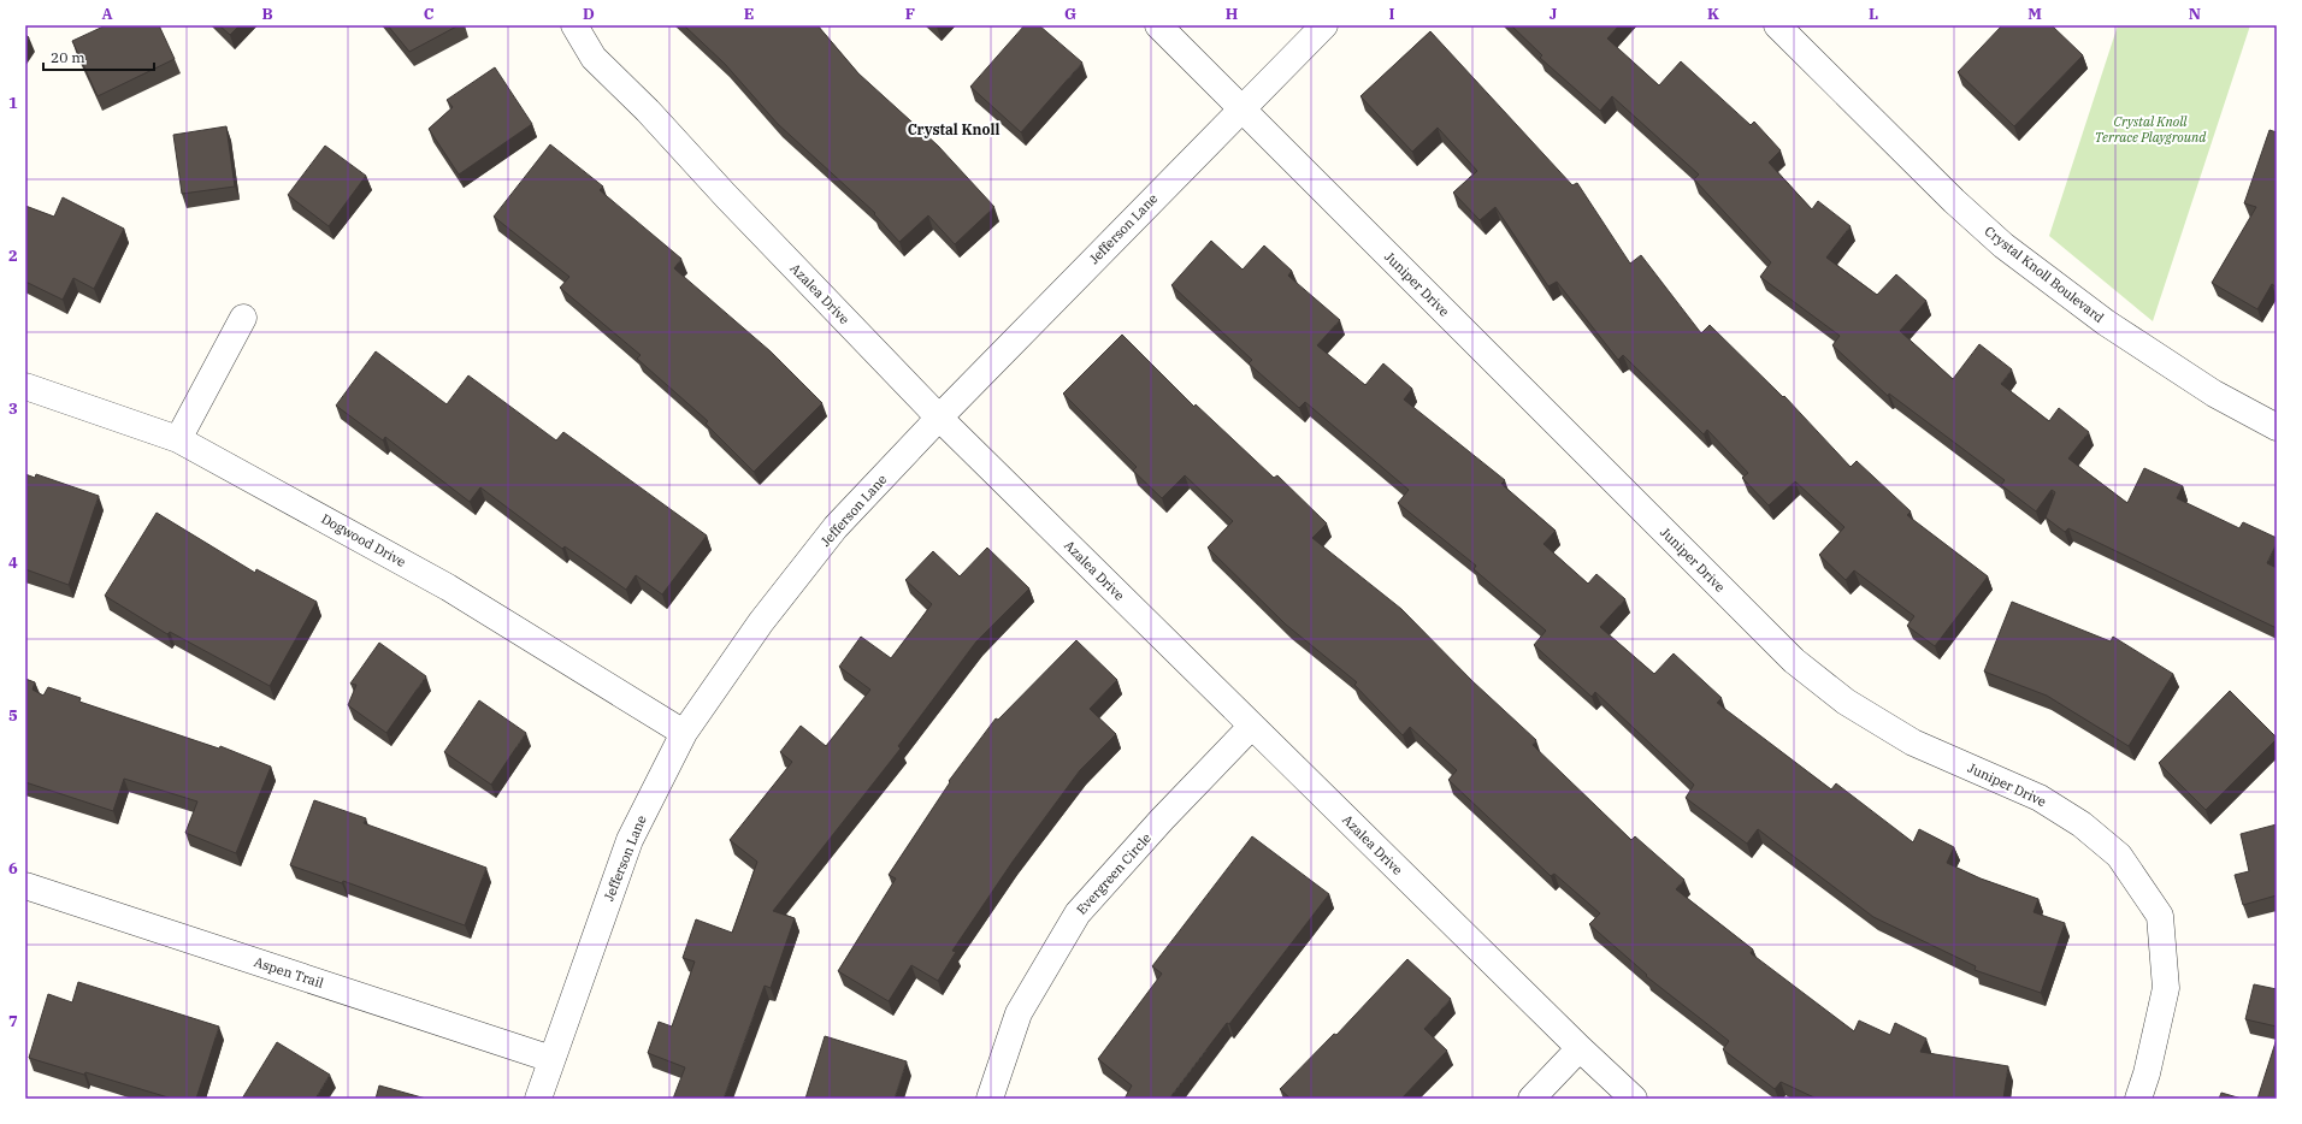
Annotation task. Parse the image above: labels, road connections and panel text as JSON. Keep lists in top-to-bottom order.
{
  "streets": {
    "street": [
      "Jefferson Lane",
      "Crystal Knoll Boulevard",
      "Juniper Drive",
      "Azalea Drive",
      "Dogwood Drive",
      "Evergreen Circle",
      "Aspen Trail"
    ]
  },
  "crossings": [
    ["Jefferson Lane", "Juniper Drive"],
    ["Jefferson Lane", "Azalea Drive"],
    ["Jefferson Lane", "Dogwood Drive"],
    ["Jefferson Lane", "Aspen Trail"],
    ["Azalea Drive", "Evergreen Circle"]
  ],
  "districts": ["Crystal Knoll"],
  "parks": ["Crystal Knoll Terrace Playground"],
  "scale_bar": "20 m",
  "grid": {
    "columns": [
      "A",
      "B",
      "C",
      "D",
      "E",
      "F",
      "G",
      "H",
      "I",
      "J",
      "K",
      "L",
      "M",
      "N"
    ],
    "rows": [
      "1",
      "2",
      "3",
      "4",
      "5",
      "6",
      "7"
    ]
  }
}
